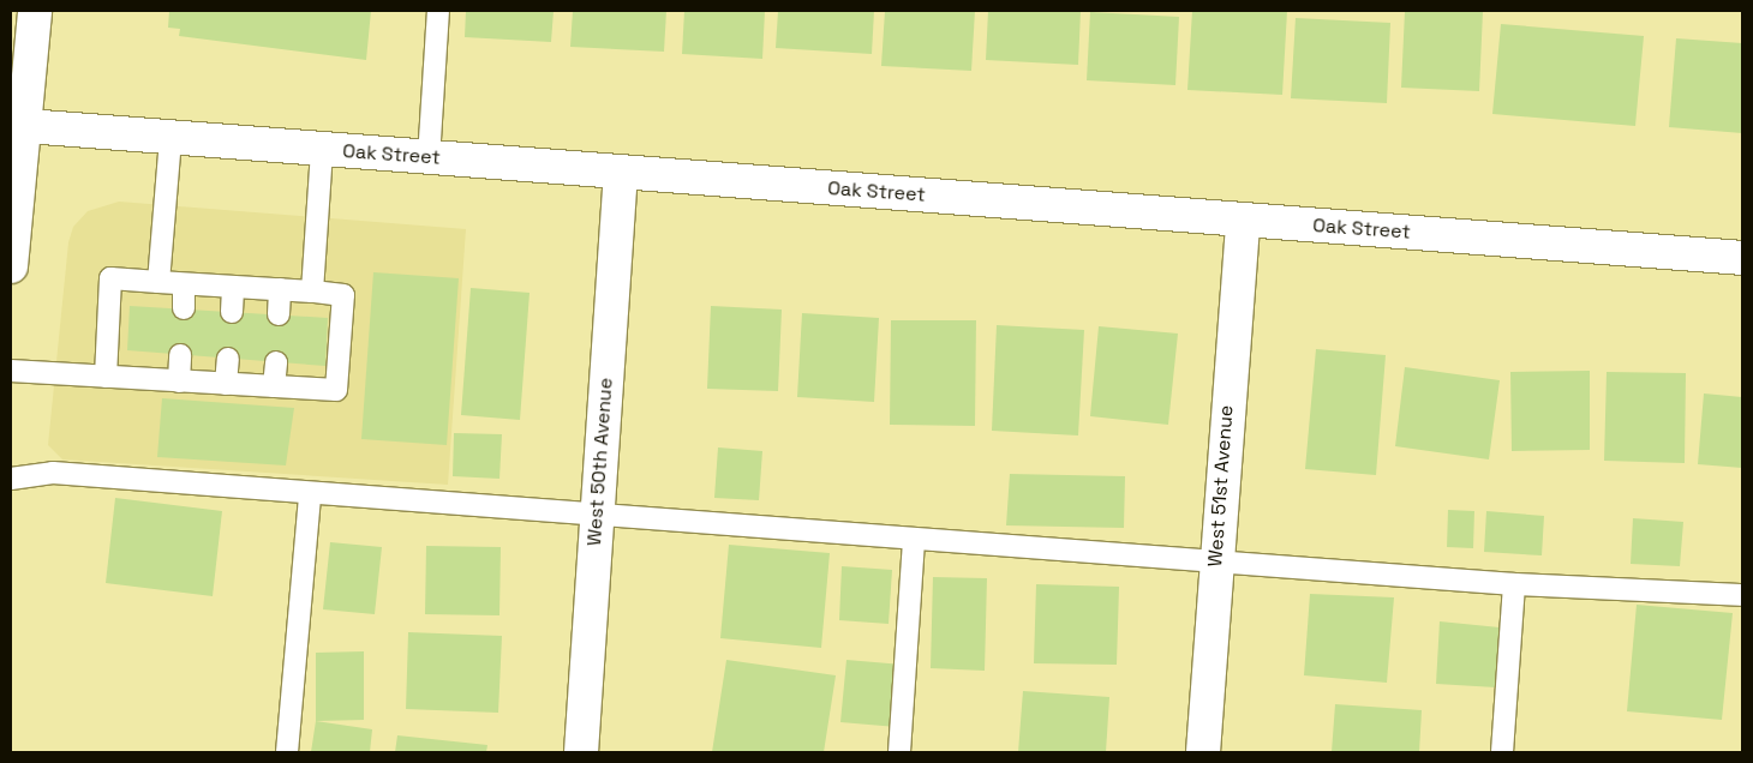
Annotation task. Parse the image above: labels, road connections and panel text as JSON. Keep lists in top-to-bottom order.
{
  "streets": {
    "main road": ["Oak Street", "West 50th Avenue", "West 51st Avenue"]
  },
  "crossings": [
    ["Oak Street", "West 50th Avenue"],
    ["Oak Street", "West 51st Avenue"]
  ]
}
